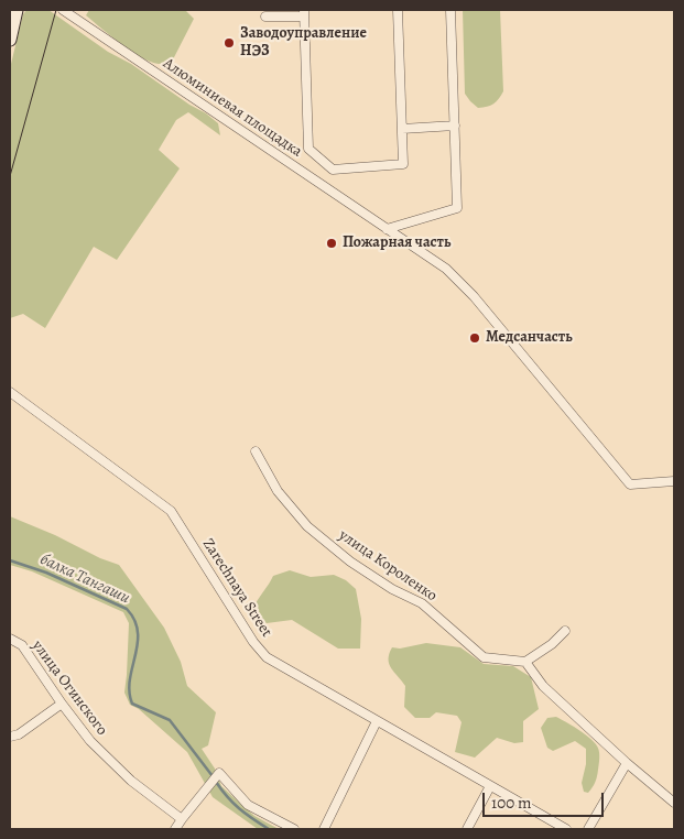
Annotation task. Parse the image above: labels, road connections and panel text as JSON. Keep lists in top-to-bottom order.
{
  "streets": {
    "street": [
      "Алюминиевая площадка",
      "улица Короленко",
      "Zarechnaya Street",
      "улица Огинского"
    ]
  },
  "water": ["балка Тангаши"],
  "places": ["Заводоуправление НЭЗ", "Пожарная часть", "Медсанчасть"],
  "scale_bar": "100 m"
}
